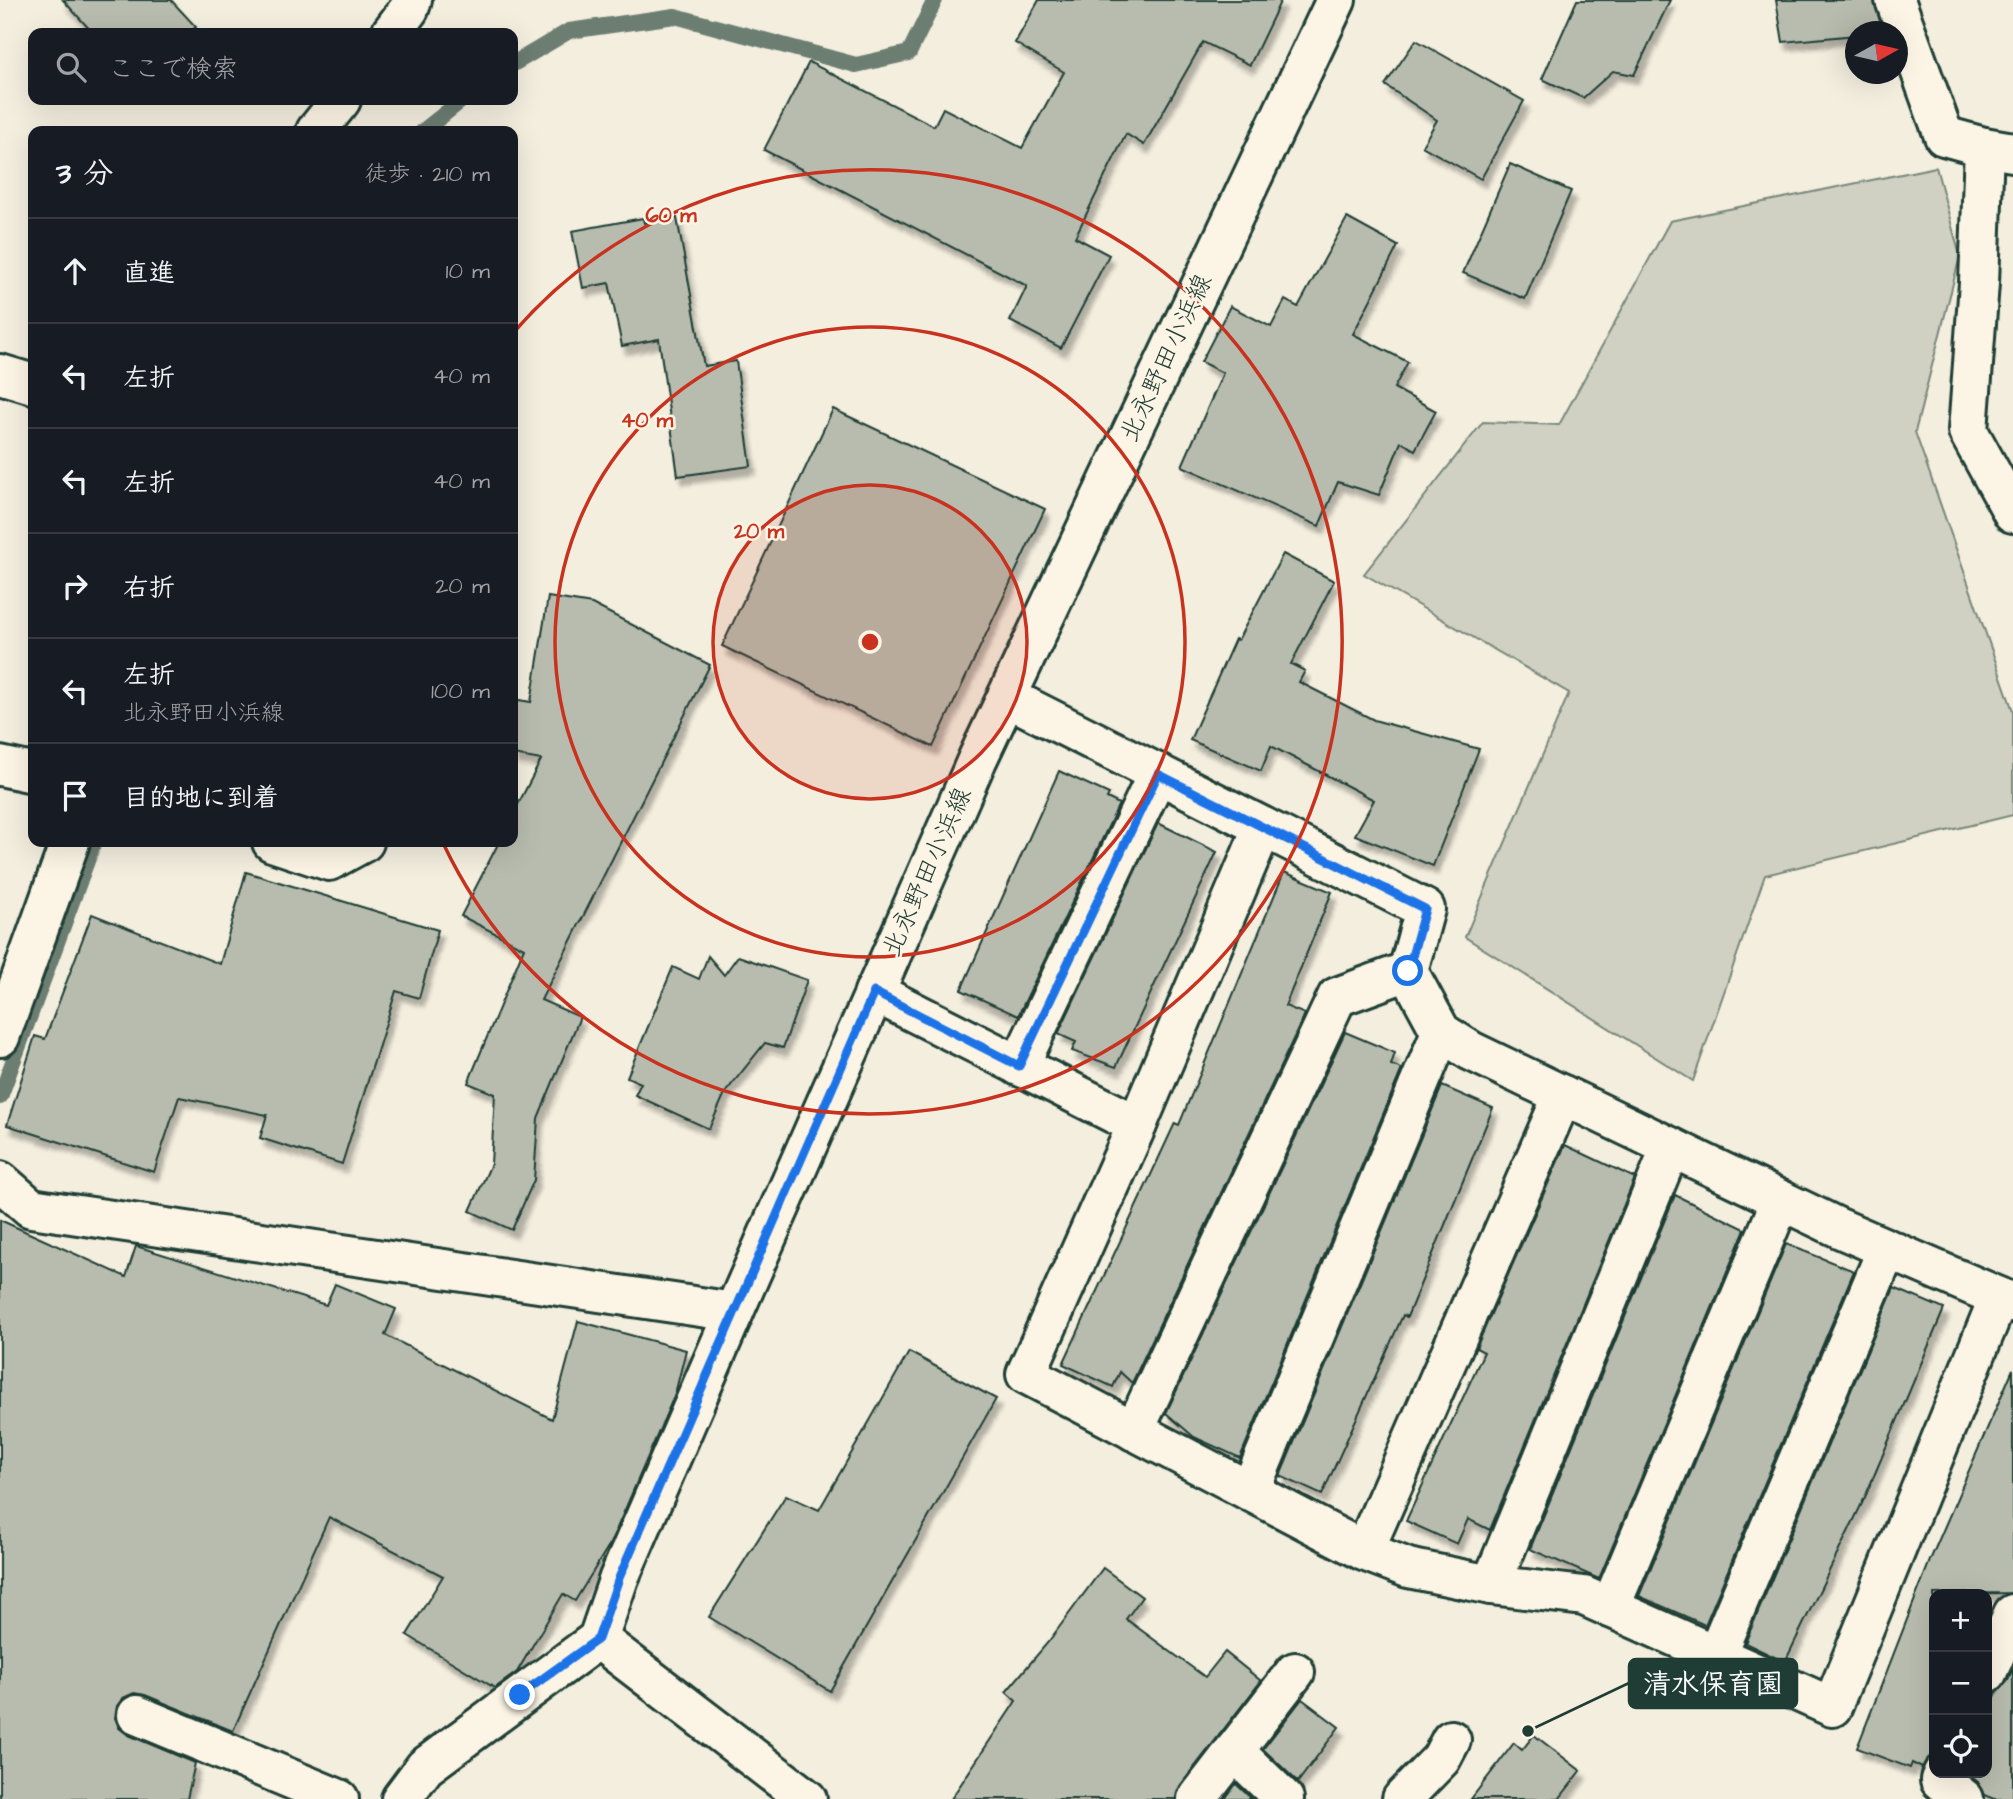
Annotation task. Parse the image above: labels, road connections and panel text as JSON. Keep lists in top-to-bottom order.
{
  "streets": {
    "street": ["北永野田小浜線"]
  },
  "places": ["清水保育園"],
  "north": "right",
  "page": {
    "search": "ここで検索",
    "heading": ["3 分", "徒歩 · 210 m"],
    "list": [
      ["直進", "10 m"],
      ["左折", "40 m"],
      ["左折", "40 m"],
      ["右折", "20 m"],
      ["左折", "北永野田小浜線", "100 m"],
      "目的地に到着"
    ],
    "map_buttons": ["+", "−"]
  },
  "rings": ["60 m", "40 m", "20 m"]
}
